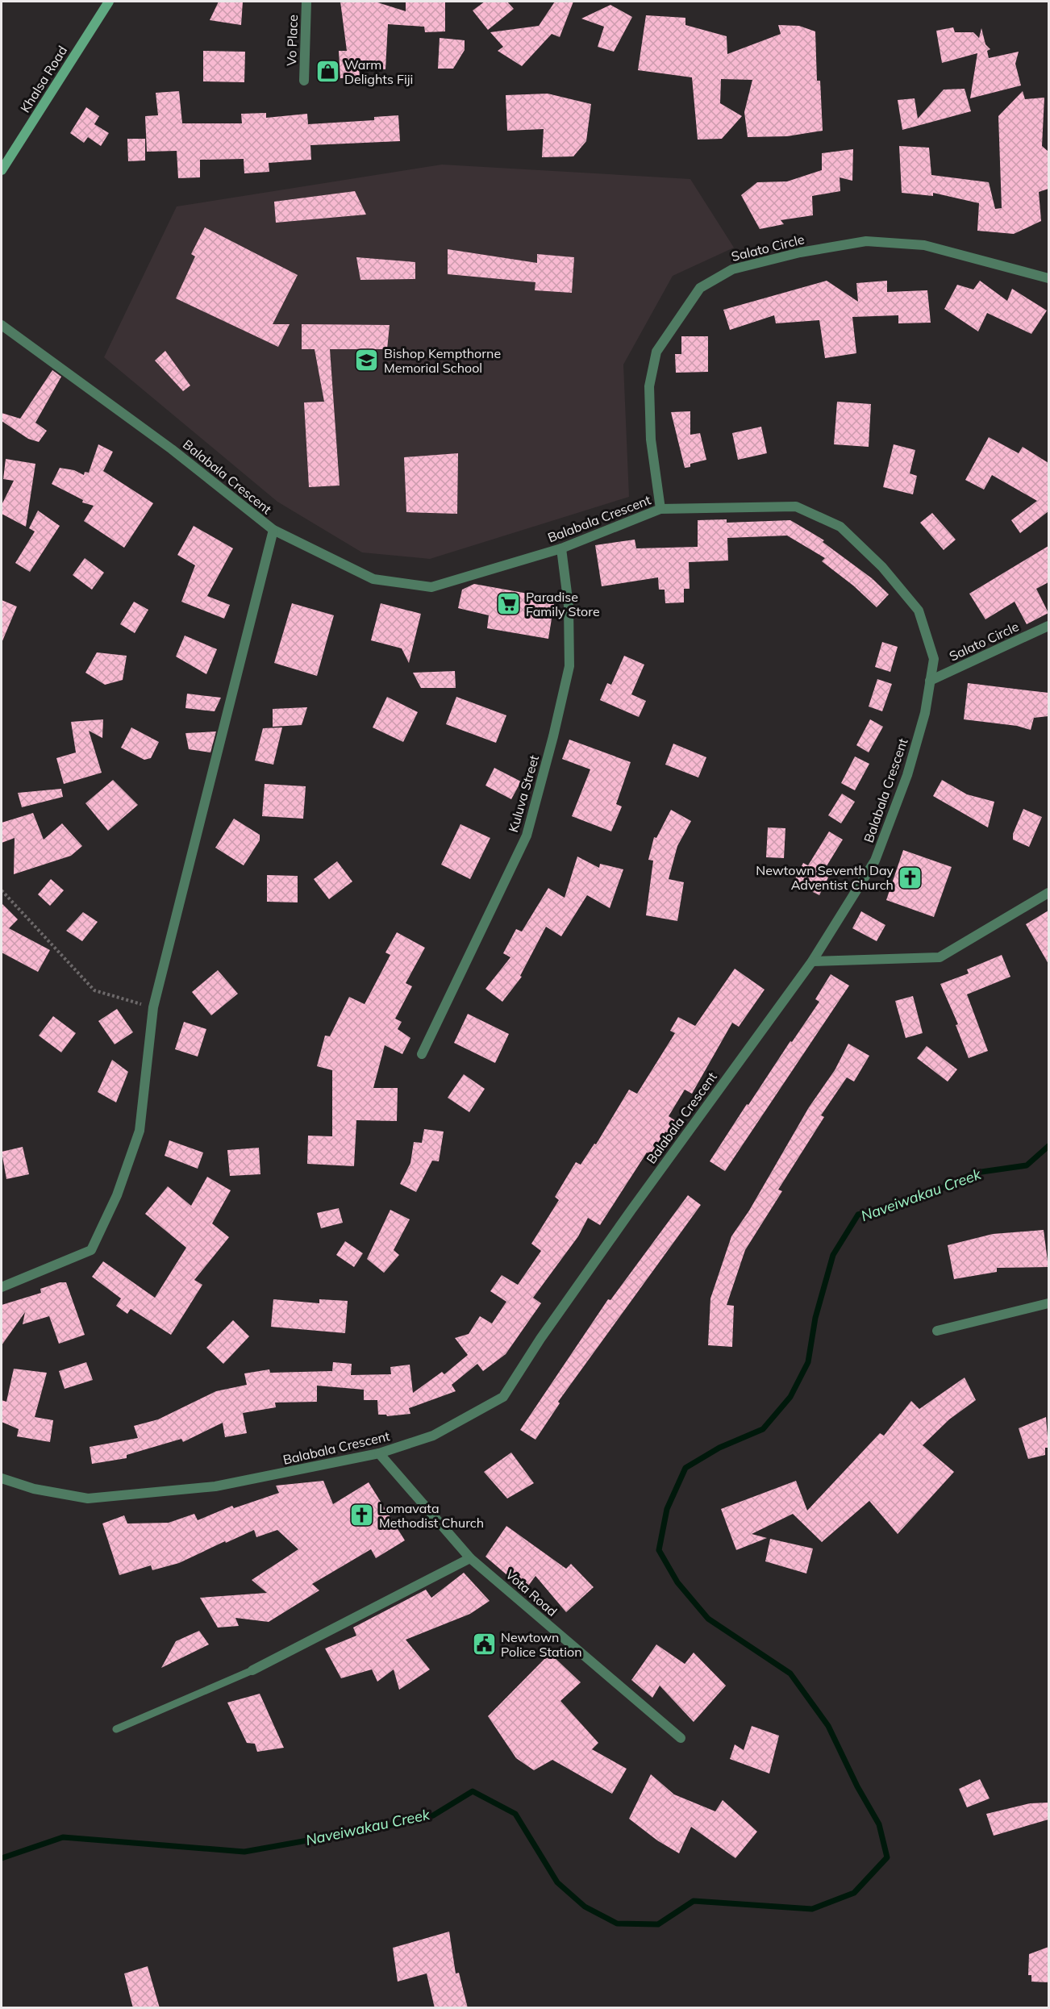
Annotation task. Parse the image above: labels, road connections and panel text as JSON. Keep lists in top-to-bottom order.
{
  "streets": {
    "main road": ["Khalsa Road"],
    "street": [
      "Vo Place",
      "Salato Circle",
      "Balabala Crescent",
      "Kuluva Street",
      "Vota Road"
    ]
  },
  "crossings": [
    ["Salato Circle", "Balabala Crescent"],
    ["Balabala Crescent", "Kuluva Street"],
    ["Balabala Crescent", "Vota Road"]
  ],
  "water": ["Naveiwakau Creek"],
  "places": {
    "shop": ["Warm Delights Fiji"],
    "school or university": ["Bishop Kempthorne Memorial School"],
    "supermarket": ["Paradise Family Store"],
    "church": ["Newtown Seventh Day Adventist Church", "Lomavata Methodist Church"],
    "public building": ["Newtown Police Station"]
  }
}
